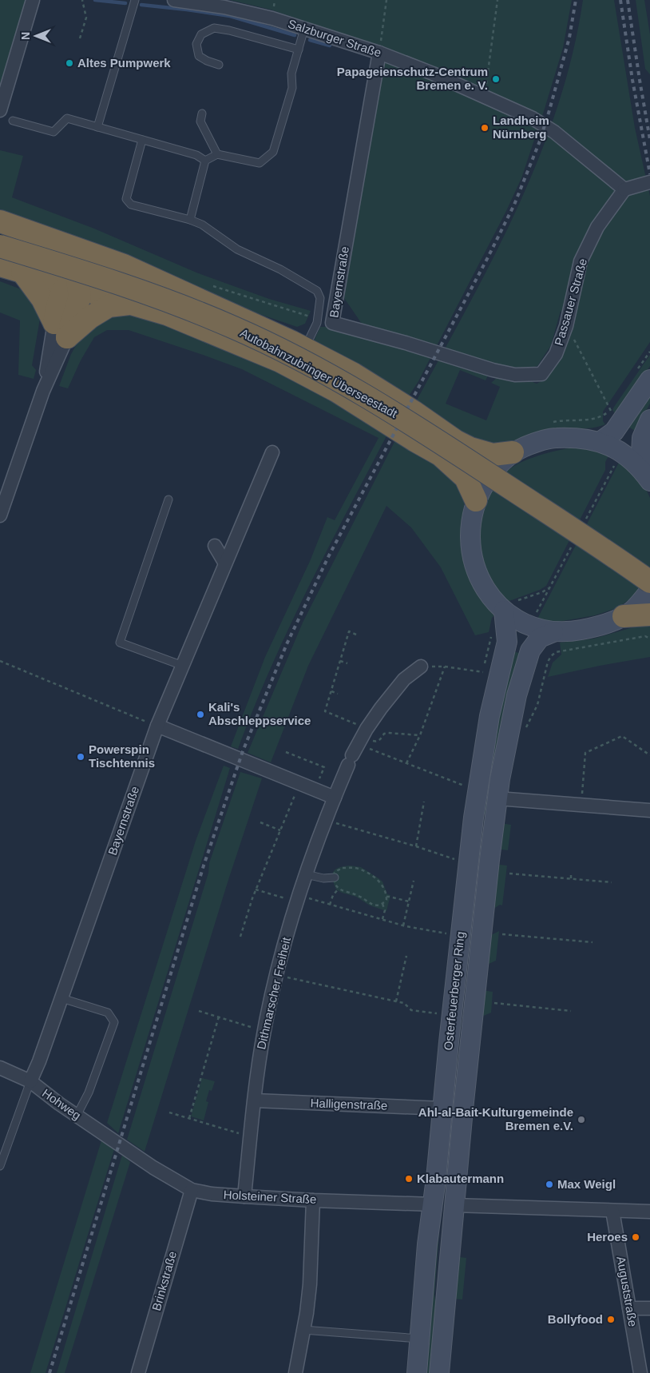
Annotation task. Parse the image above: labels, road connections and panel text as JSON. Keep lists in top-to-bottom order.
{
  "streets": {
    "highway": ["Autobahnzubringer Überseestadt"],
    "main road": ["Osterfeuerberger Ring"],
    "street": [
      "Salzburger Straße",
      "Bayernstraße",
      "Passauer Straße",
      "Dithmarscher Freiheit",
      "Hohweg",
      "Halligenstraße",
      "Holsteiner Straße",
      "Brinkstraße",
      "Auguststraße"
    ]
  },
  "crossings": [
    ["Salzburger Straße", "Bayernstraße"],
    ["Salzburger Straße", "Passauer Straße"],
    ["Bayernstraße", "Passauer Straße"],
    ["Bayernstraße", "Hohweg"],
    ["Osterfeuerberger Ring", "Halligenstraße"],
    ["Osterfeuerberger Ring", "Holsteiner Straße"],
    ["Dithmarscher Freiheit", "Halligenstraße"],
    ["Dithmarscher Freiheit", "Holsteiner Straße"],
    ["Hohweg", "Holsteiner Straße"],
    ["Holsteiner Straße", "Brinkstraße"]
  ],
  "places": [
    "Altes Pumpwerk",
    "Papageienschutz-Centrum Bremen e. V.",
    "Landheim Nürnberg",
    "Kali's Abschleppservice",
    "Powerspin Tischtennis",
    "Ahl-al-Bait-Kulturgemeinde Bremen e.V.",
    "Klabautermann",
    "Max Weigl",
    "Heroes",
    "Bollyfood"
  ],
  "north": "left"
}
